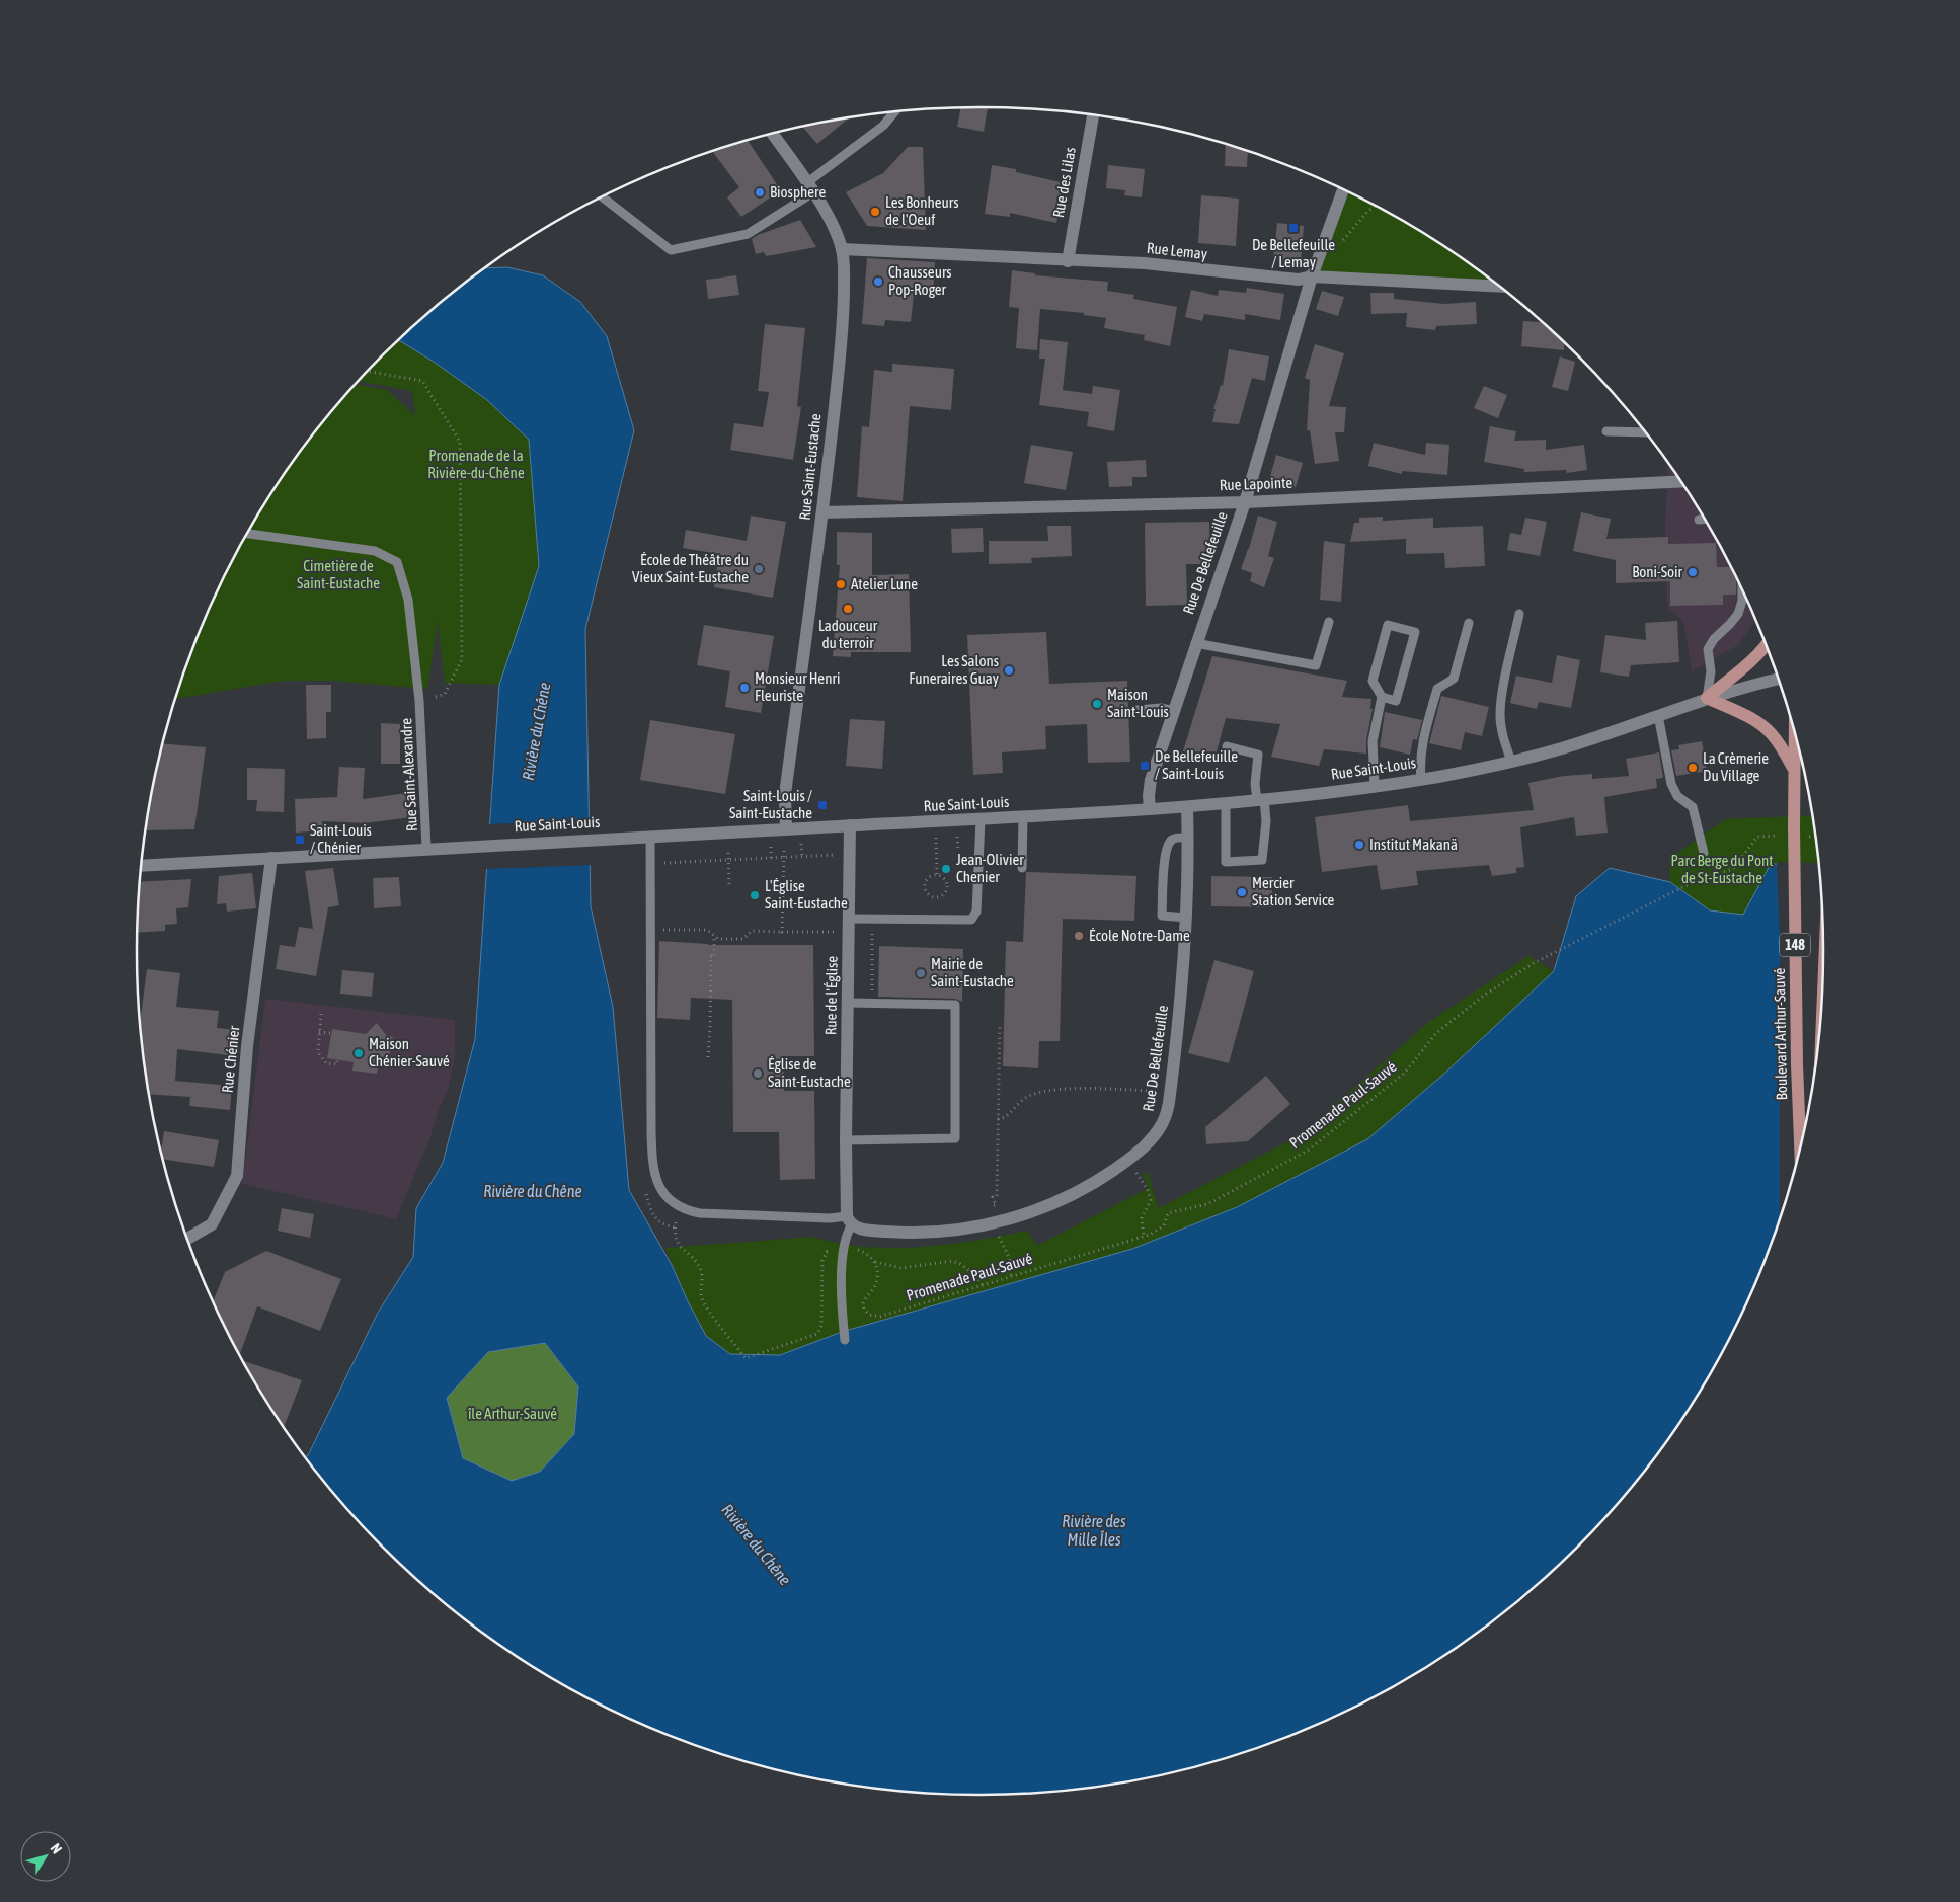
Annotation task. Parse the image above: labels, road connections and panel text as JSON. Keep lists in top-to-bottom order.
{
  "streets": {
    "main road": ["148", "Boulevard Arthur-Sauvé"],
    "street": [
      "Rue des Lilas",
      "Rue Lemay",
      "Rue Saint-Eustache",
      "Rue Lapointe",
      "Rue De Bellefeuille",
      "Rue Saint-Louis",
      "Rue de l'Église",
      "Rue Chénier"
    ],
    "lane": ["Rue Saint-Alexandre"],
    "path": ["Promenade Paul-Sauvé"]
  },
  "crossings": [
    ["Rue des Lilas", "Rue Lemay"],
    ["Rue Lemay", "Rue Saint-Eustache"],
    ["Rue Lemay", "Rue De Bellefeuille"],
    ["Rue Saint-Eustache", "Rue Lapointe"],
    ["Rue Saint-Eustache", "Rue Saint-Louis"],
    ["Rue Lapointe", "Rue De Bellefeuille"],
    ["Rue De Bellefeuille", "Rue Saint-Louis"],
    ["Rue De Bellefeuille", "Rue de l'Église"],
    ["Rue Saint-Louis", "Rue Saint-Alexandre"],
    ["Rue Saint-Louis", "Rue de l'Église"],
    ["Rue Saint-Louis", "Rue Chénier"]
  ],
  "water": ["Rivière du Chêne", "Rivière des Mille Îles"],
  "parks": [
    "Promenade de la Rivière-du-Chêne",
    "Cimetière de Saint-Eustache",
    "Parc Berge du Pont de St-Eustache",
    "île Arthur-Sauvé"
  ],
  "places": {
    "other": [
      "Biosphere",
      "Les Bonheurs de l'Oeuf",
      "Chausseurs Pop-Roger",
      "École de Théâtre du Vieux Saint-Eustache",
      "Boni-Soir",
      "Atelier Lune",
      "Ladouceur du terroir",
      "Les Salons Funeraires Guay",
      "Monsieur Henri Fleuriste",
      "Maison Saint-Louis",
      "La Crèmerie Du Village",
      "Institut Makanä",
      "Jean-Olivier Chenier",
      "Mercier Station Service",
      "L'Église Saint-Eustache",
      "École Notre-Dame",
      "Mairie de Saint-Eustache",
      "Maison Chénier-Sauvé",
      "Église de Saint-Eustache"
    ],
    "transit": [
      "De Bellefeuille / Lemay",
      "De Bellefeuille / Saint-Louis",
      "Saint-Louis / Saint-Eustache",
      "Saint-Louis / Chénier"
    ]
  },
  "north": "top right"
}
